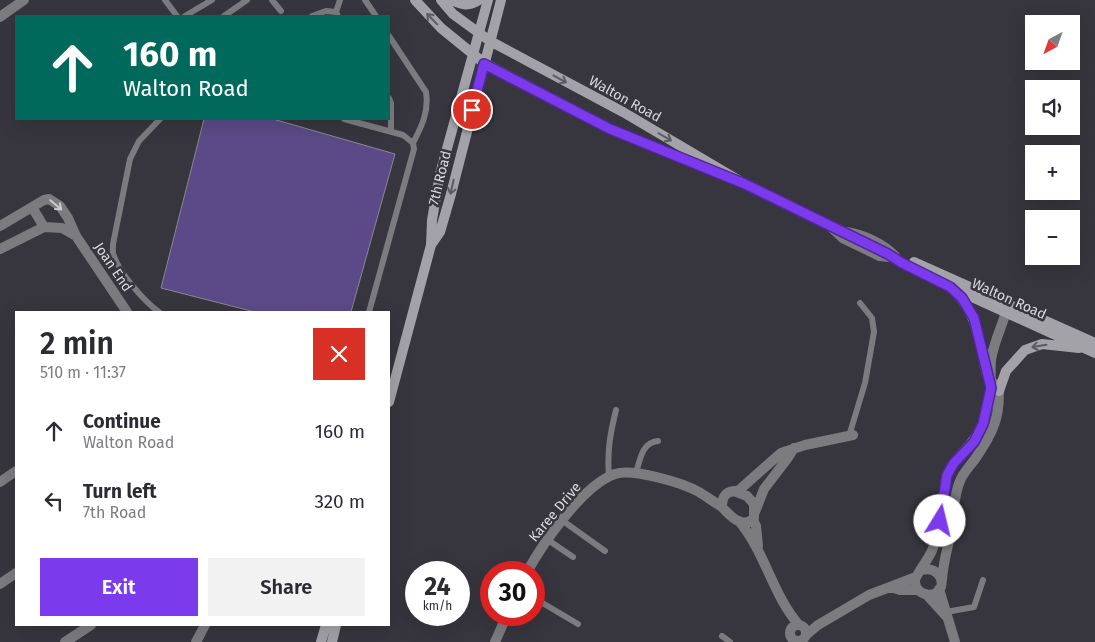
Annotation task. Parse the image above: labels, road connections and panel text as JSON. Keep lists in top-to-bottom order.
{
  "streets": {
    "main road": ["Walton Road", "7th Road"],
    "street": ["Joan End", "Karee Drive"]
  },
  "crossings": [
    ["Walton Road", "7th Road"]
  ],
  "north": "bottom left",
  "page": {
    "map_buttons": ["+", "−"],
    "turn": ["160 m", "Walton Road"],
    "heading": ["2 min", "510 m · 11:37"],
    "list": [
      {
        "name": "Continue",
        "note": "Walton Road",
        "value": "160 m"
      },
      {
        "name": "Turn left",
        "note": "7th Road",
        "value": "320 m"
      }
    ],
    "buttons": ["Exit", "Share"],
    "speed": "24 km/h",
    "limit": "30"
  }
}
